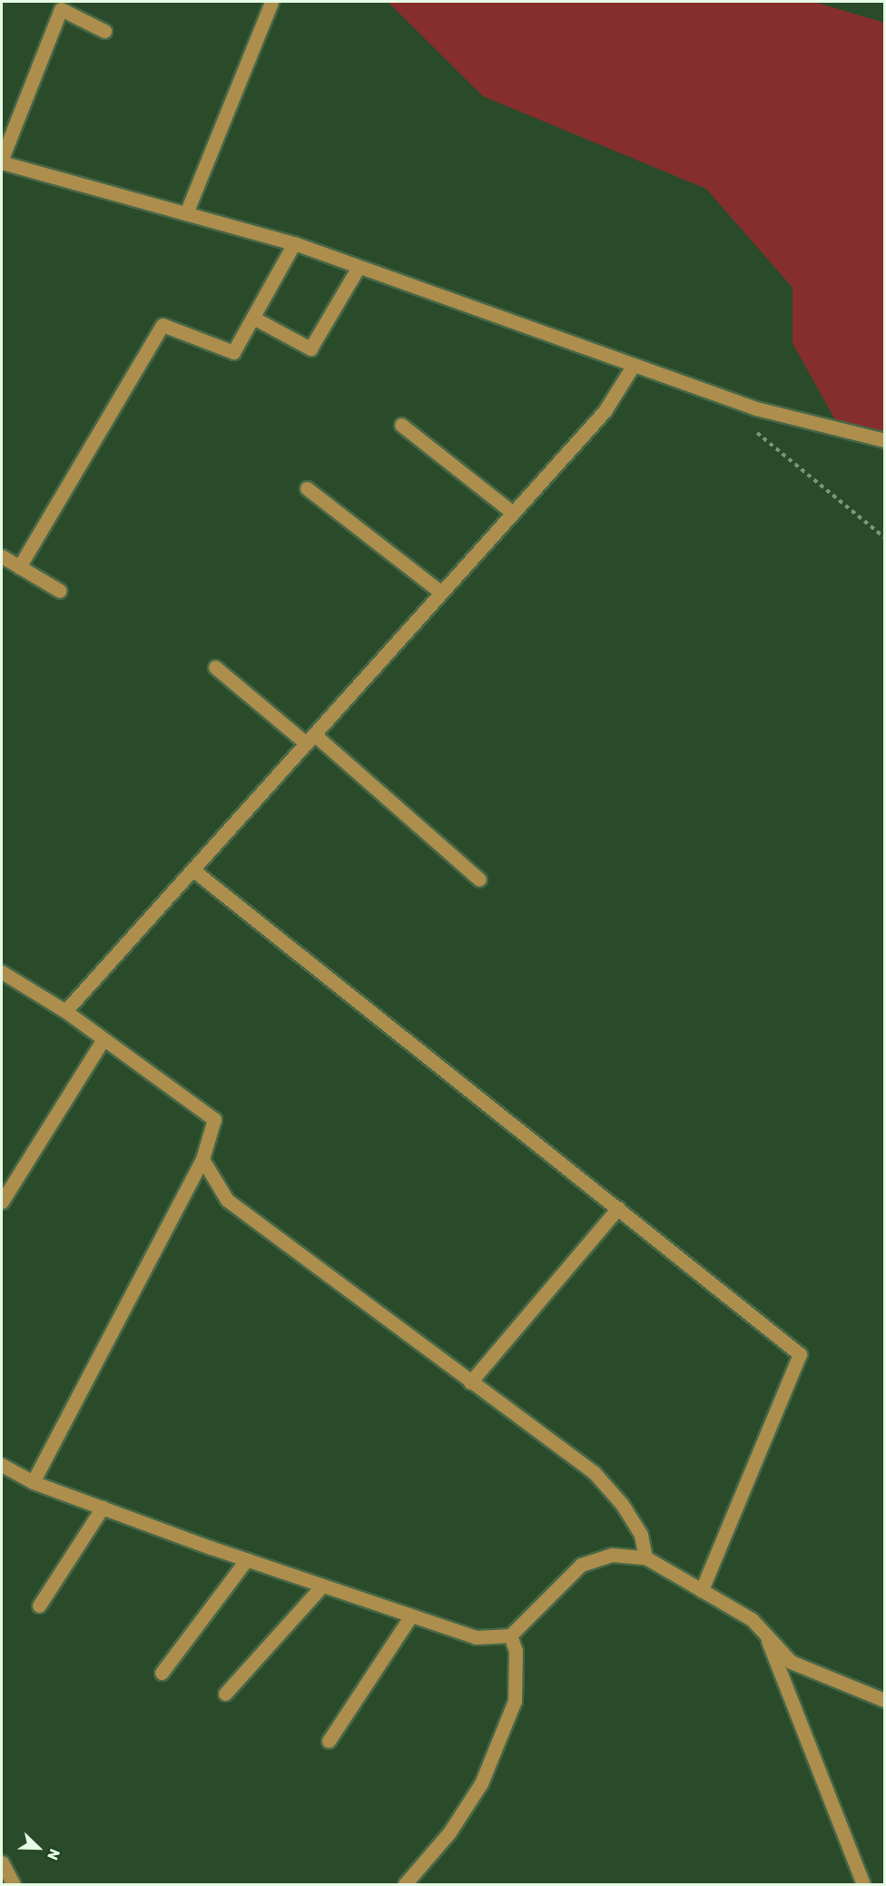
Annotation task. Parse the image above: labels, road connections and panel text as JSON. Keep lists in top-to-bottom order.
{
  "north": "bottom right"
}
